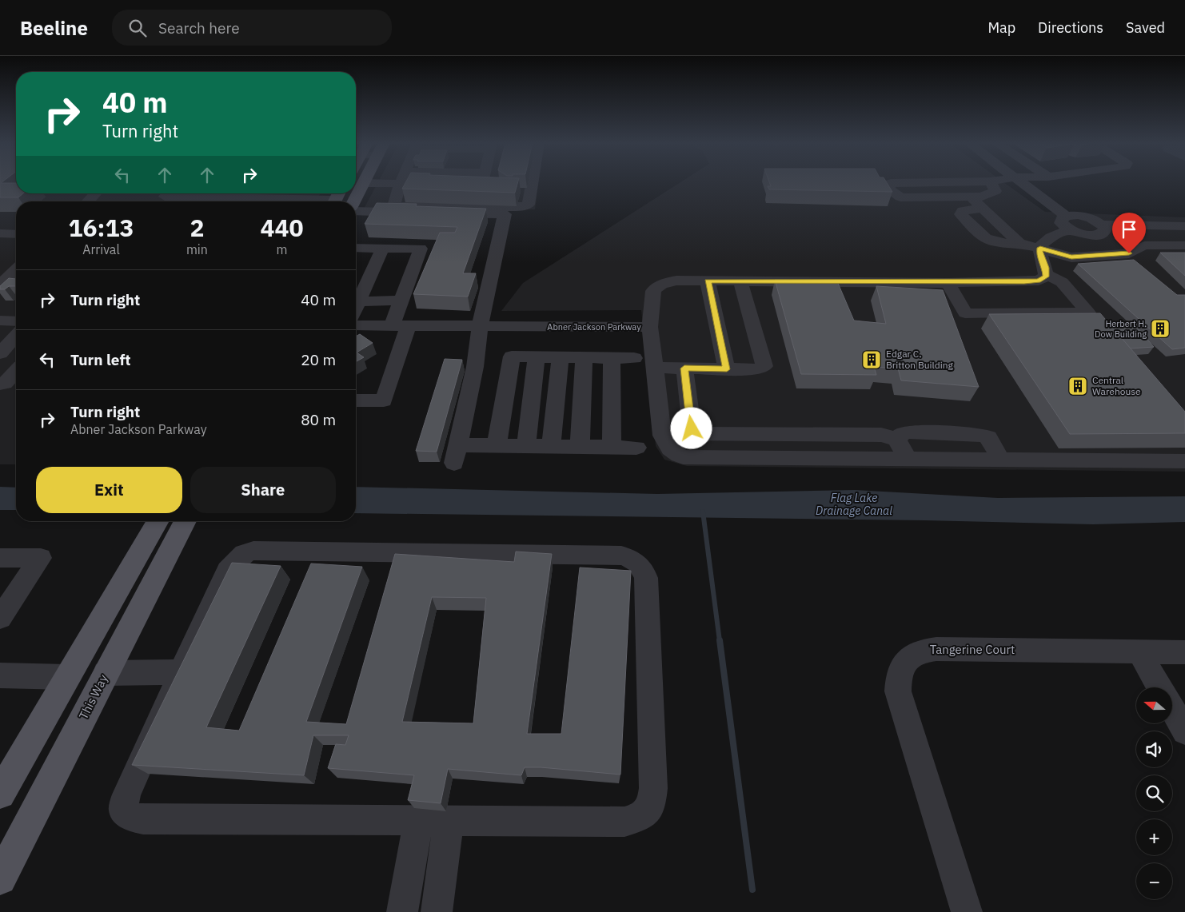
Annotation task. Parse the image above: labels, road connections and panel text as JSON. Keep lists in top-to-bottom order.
{
  "streets": {
    "main road": ["This Way"],
    "street": ["Abner Jackson Parkway", "Tangerine Court"]
  },
  "water": ["Flag Lake Drainage Canal"],
  "places": {
    "building": ["Herbert H. Dow Building", "Edgar C. Britton Building", "Central Warehouse"]
  },
  "north": "left",
  "page": {
    "header": "Beeline",
    "search": "Search here",
    "nav": ["Map", "Directions", "Saved"],
    "turn": ["40 m", "Turn right"],
    "eta": [
      "16:13",
      "Arrival",
      "2",
      "min",
      "440",
      "m"
    ],
    "list": [
      {
        "name": "Turn right",
        "value": "40 m"
      },
      {
        "name": "Turn left",
        "value": "20 m"
      },
      {
        "name": "Turn right",
        "note": "Abner Jackson Parkway",
        "value": "80 m"
      }
    ],
    "buttons": ["Exit", "Share"],
    "map_buttons": ["+", "−"]
  }
}
